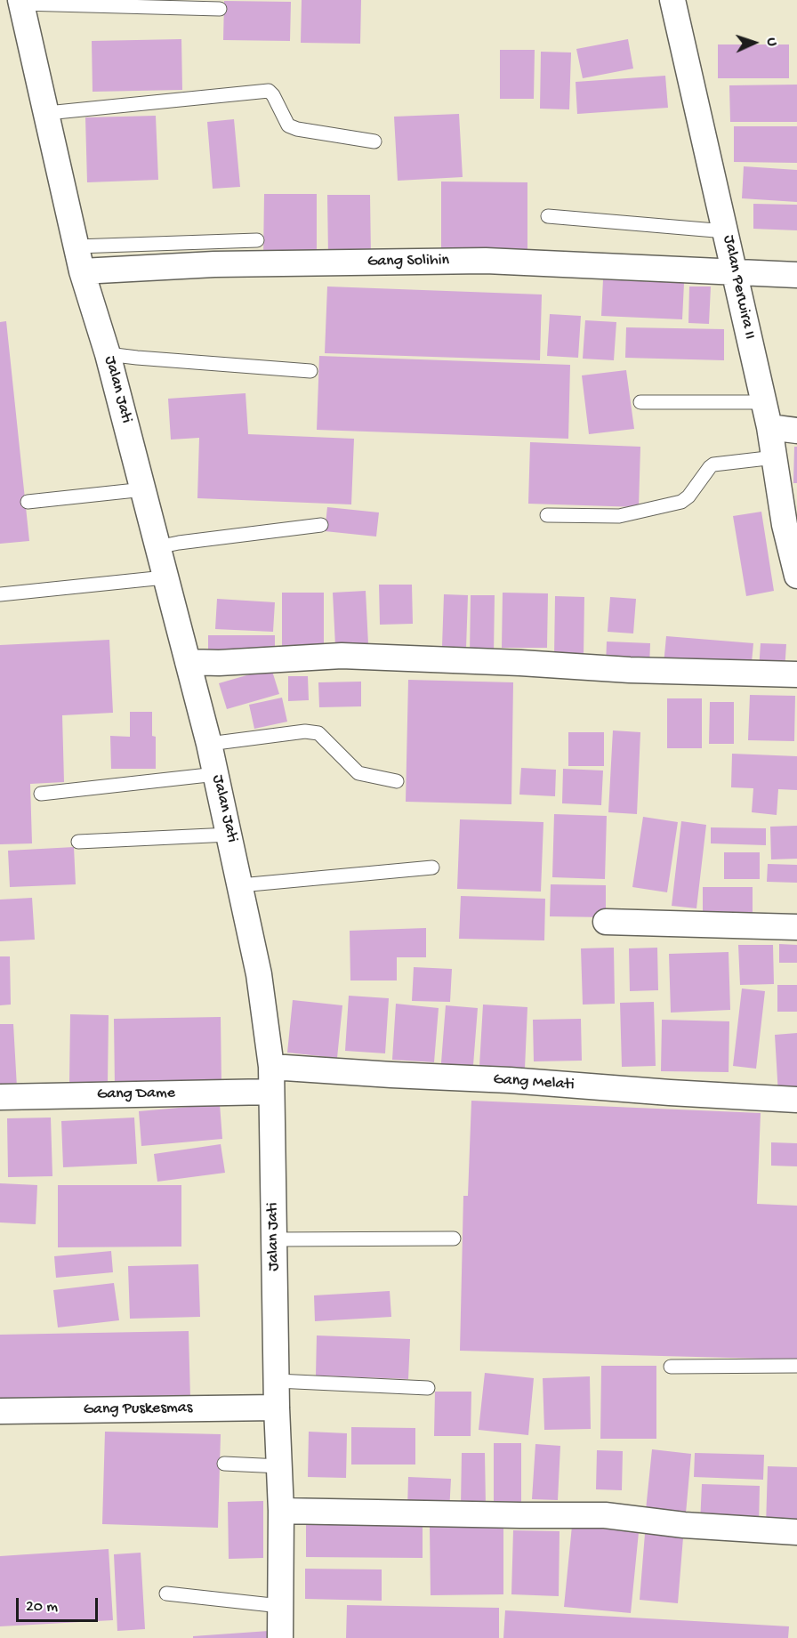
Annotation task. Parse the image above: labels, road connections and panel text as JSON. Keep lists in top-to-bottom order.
{
  "streets": {
    "street": [
      "Gang Solihin",
      "Jalan Perwira II",
      "Jalan Jati",
      "Gang Melati",
      "Gang Dame",
      "Gang Puskesmas"
    ]
  },
  "crossings": [
    ["Gang Solihin", "Jalan Perwira II"],
    ["Gang Solihin", "Jalan Jati"],
    ["Jalan Jati", "Gang Melati"],
    ["Jalan Jati", "Gang Dame"],
    ["Jalan Jati", "Gang Puskesmas"],
    ["Gang Melati", "Gang Dame"]
  ],
  "scale_bar": "20 m",
  "north": "right"
}
